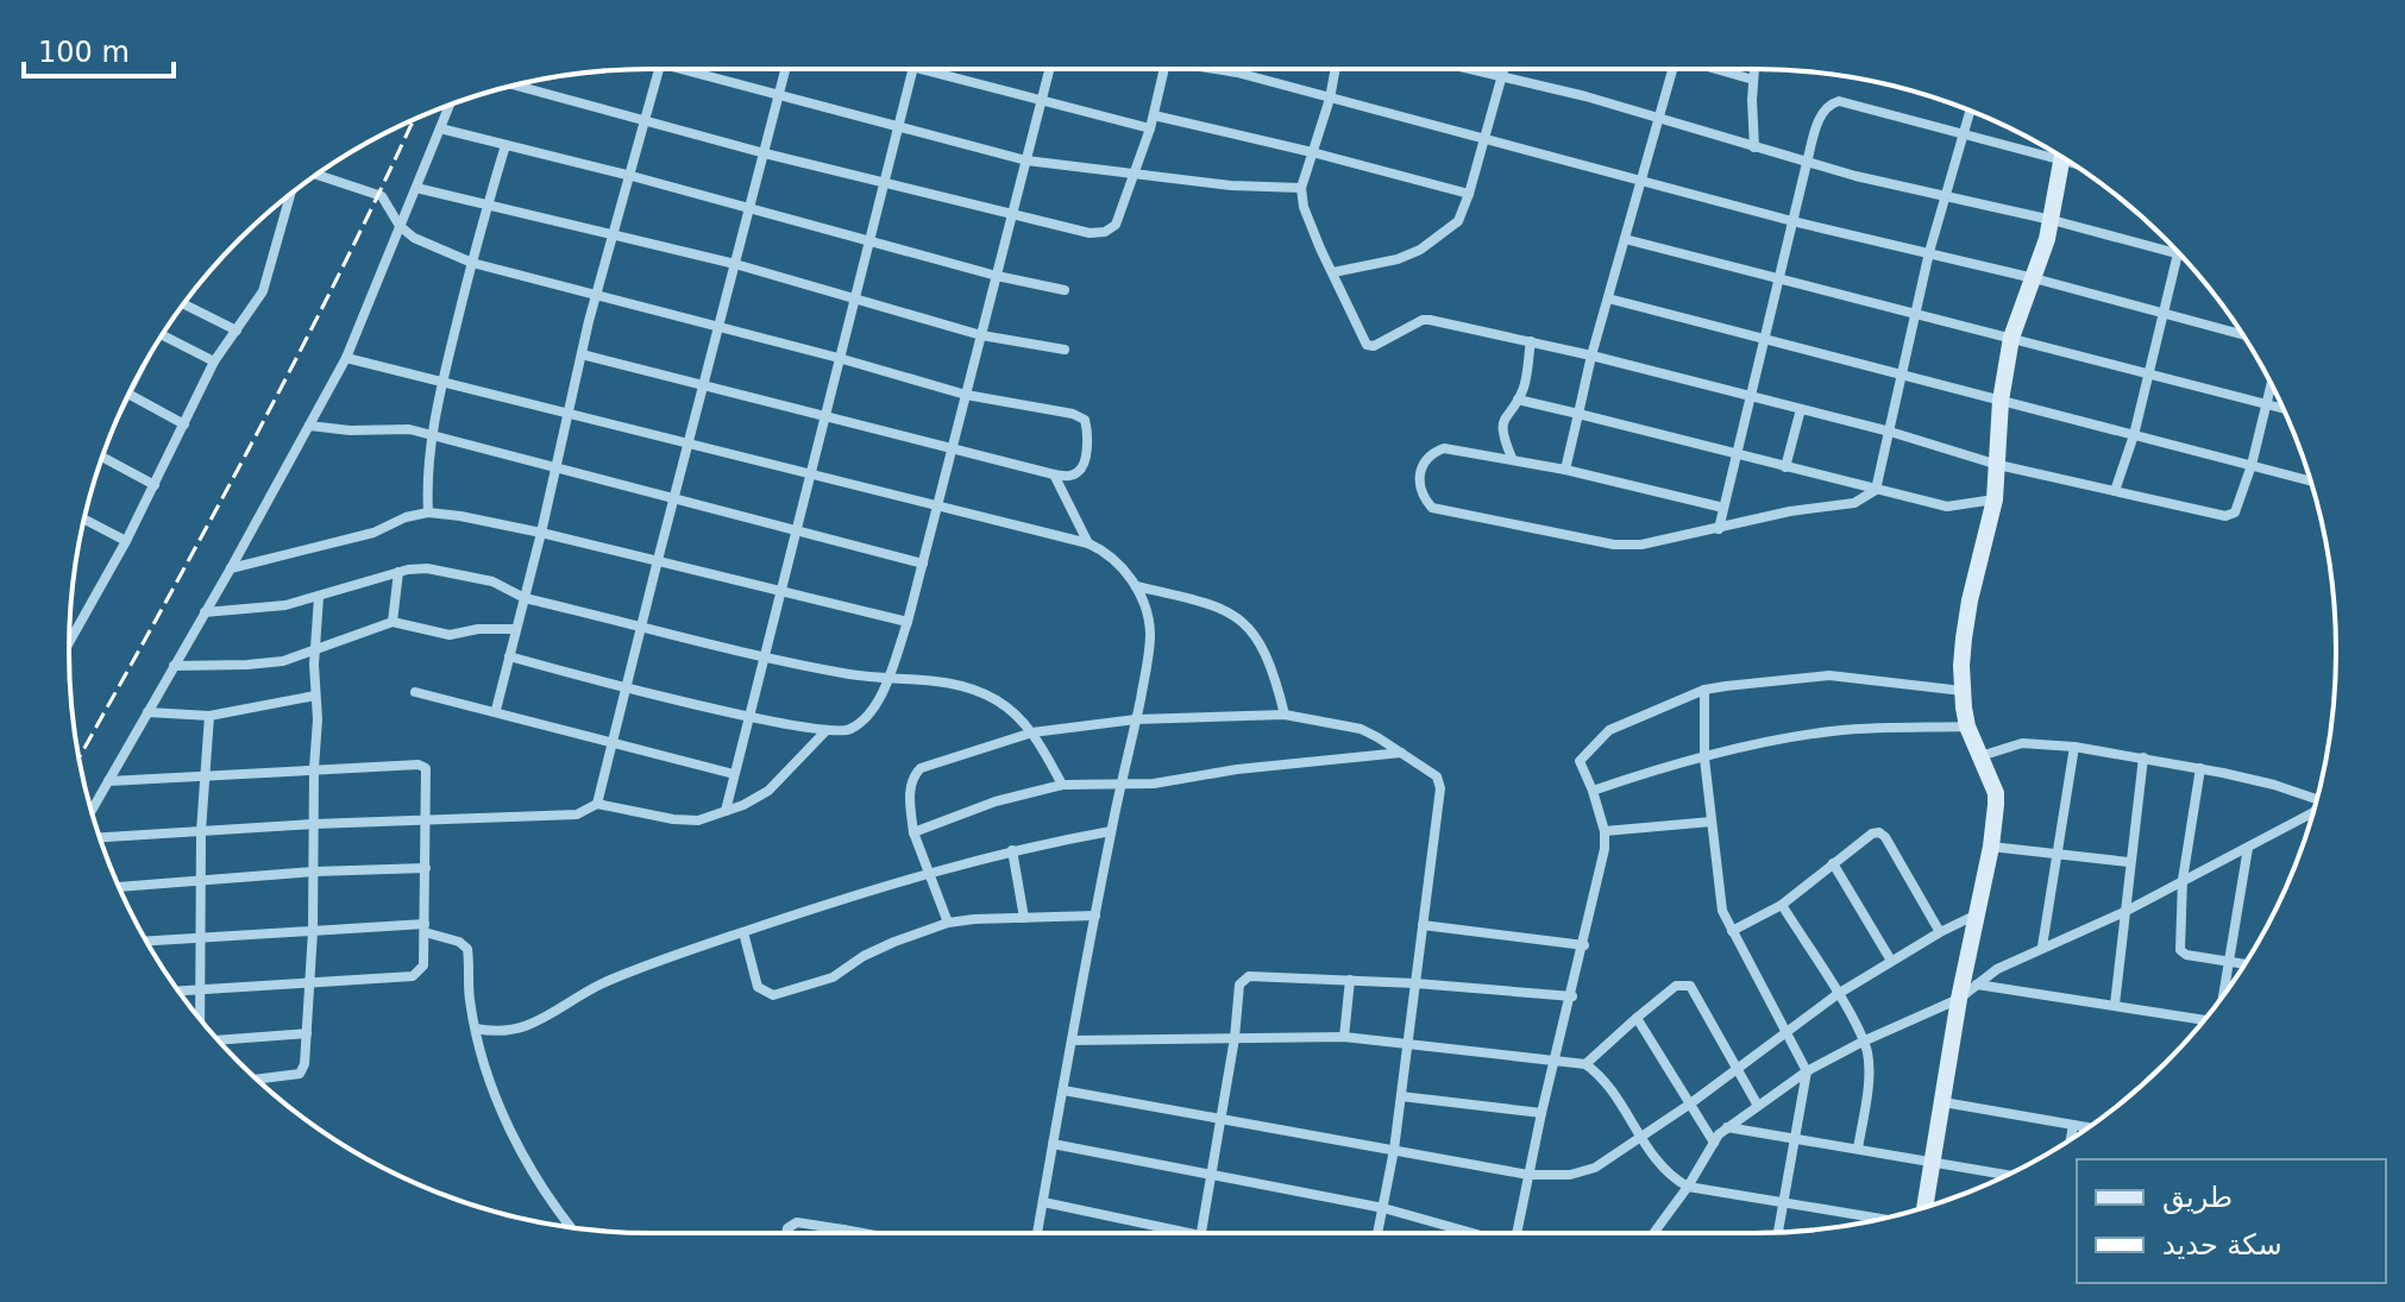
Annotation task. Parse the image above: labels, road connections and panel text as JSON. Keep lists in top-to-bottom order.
{
  "legend": ["طريق", "سكة حديد"],
  "scale_bar": "100 m"
}
